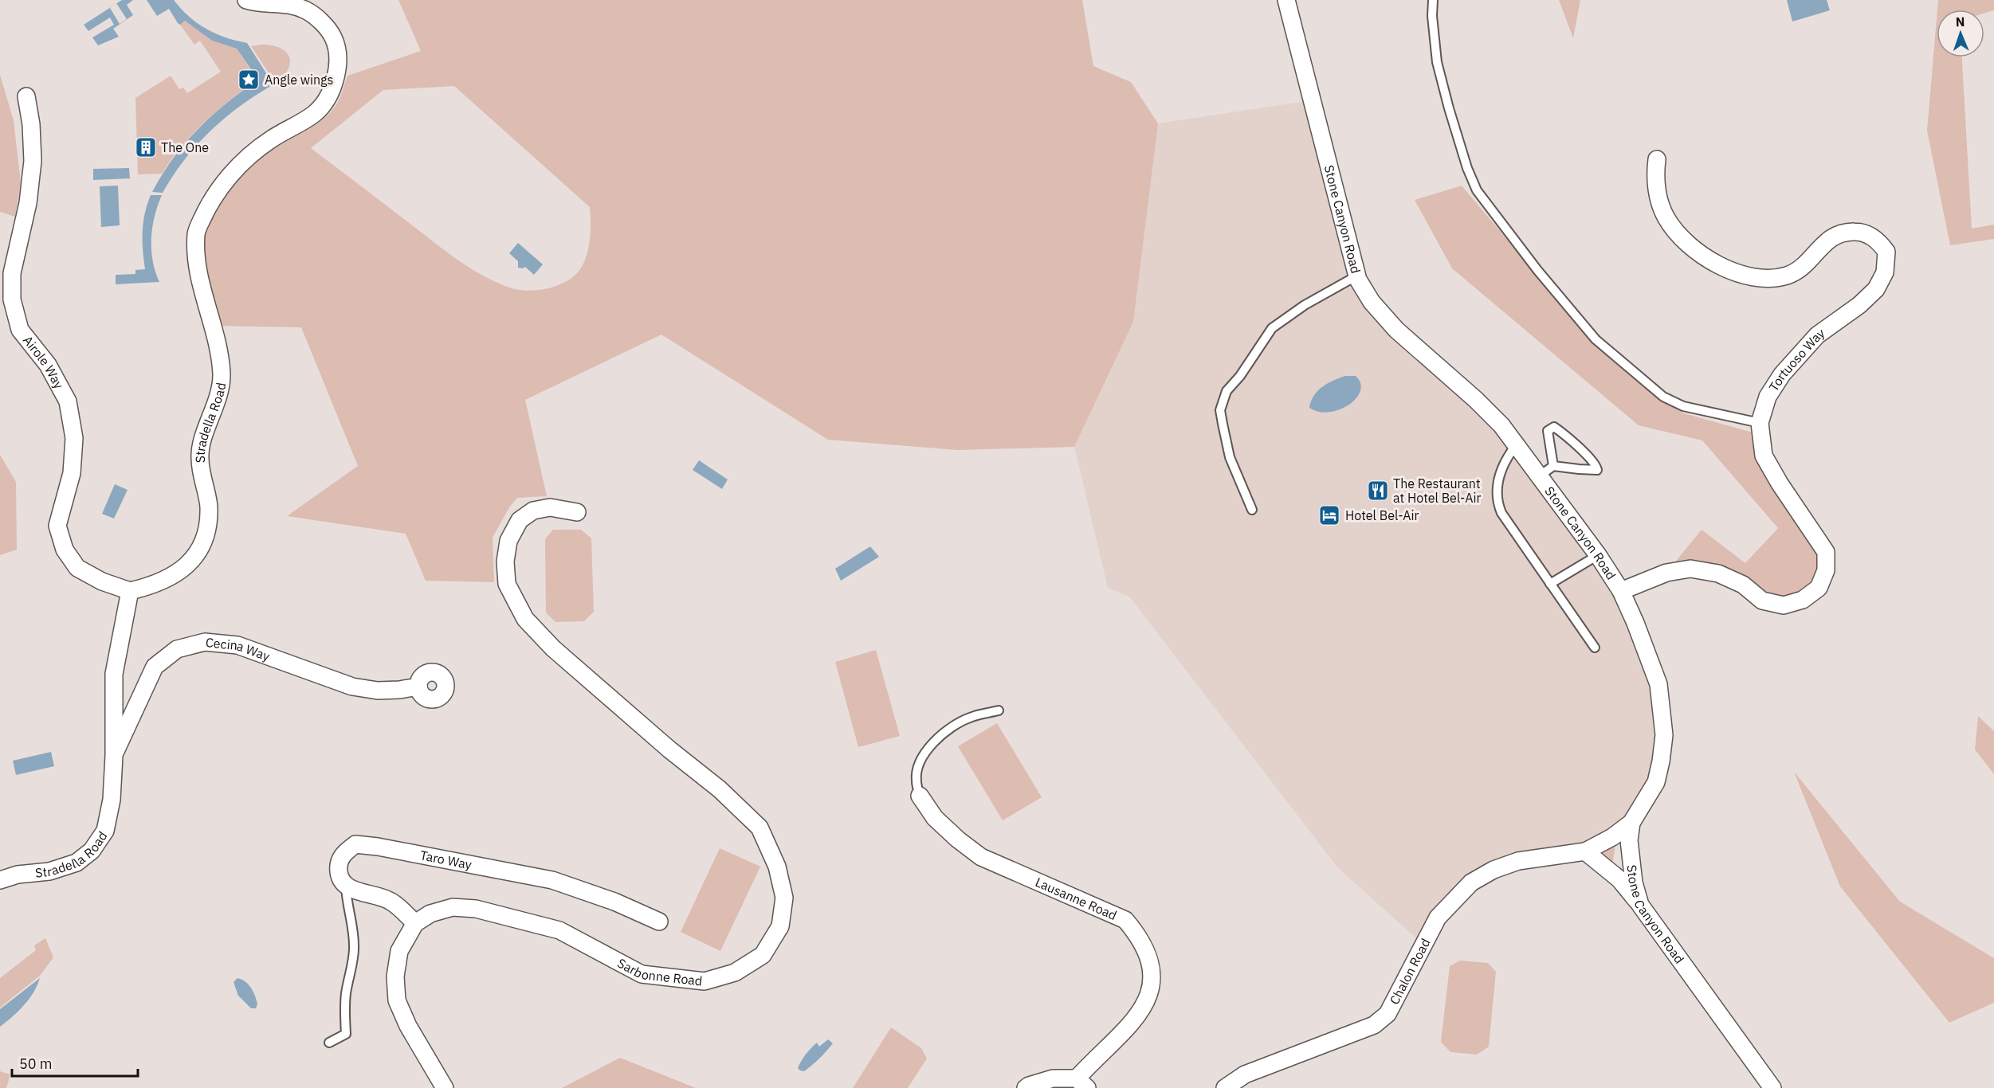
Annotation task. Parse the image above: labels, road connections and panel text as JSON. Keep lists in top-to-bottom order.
{
  "streets": {
    "street": [
      "Stone Canyon Road",
      "Tortuoso Way",
      "Airole Way",
      "Stradella Road",
      "Cecina Way",
      "Taro Way",
      "Lausanne Road",
      "Sarbonne Road",
      "Chalon Road"
    ]
  },
  "crossings": [
    ["Stone Canyon Road", "Tortuoso Way"],
    ["Stone Canyon Road", "Chalon Road"],
    ["Airole Way", "Stradella Road"],
    ["Stradella Road", "Cecina Way"]
  ],
  "places": {
    "place": ["Angle wings"],
    "building": ["The One"],
    "restaurant": ["The Restaurant at Hotel Bel-Air"],
    "hotel": ["Hotel Bel-Air"]
  },
  "scale_bar": "50 m",
  "north": "top"
}
